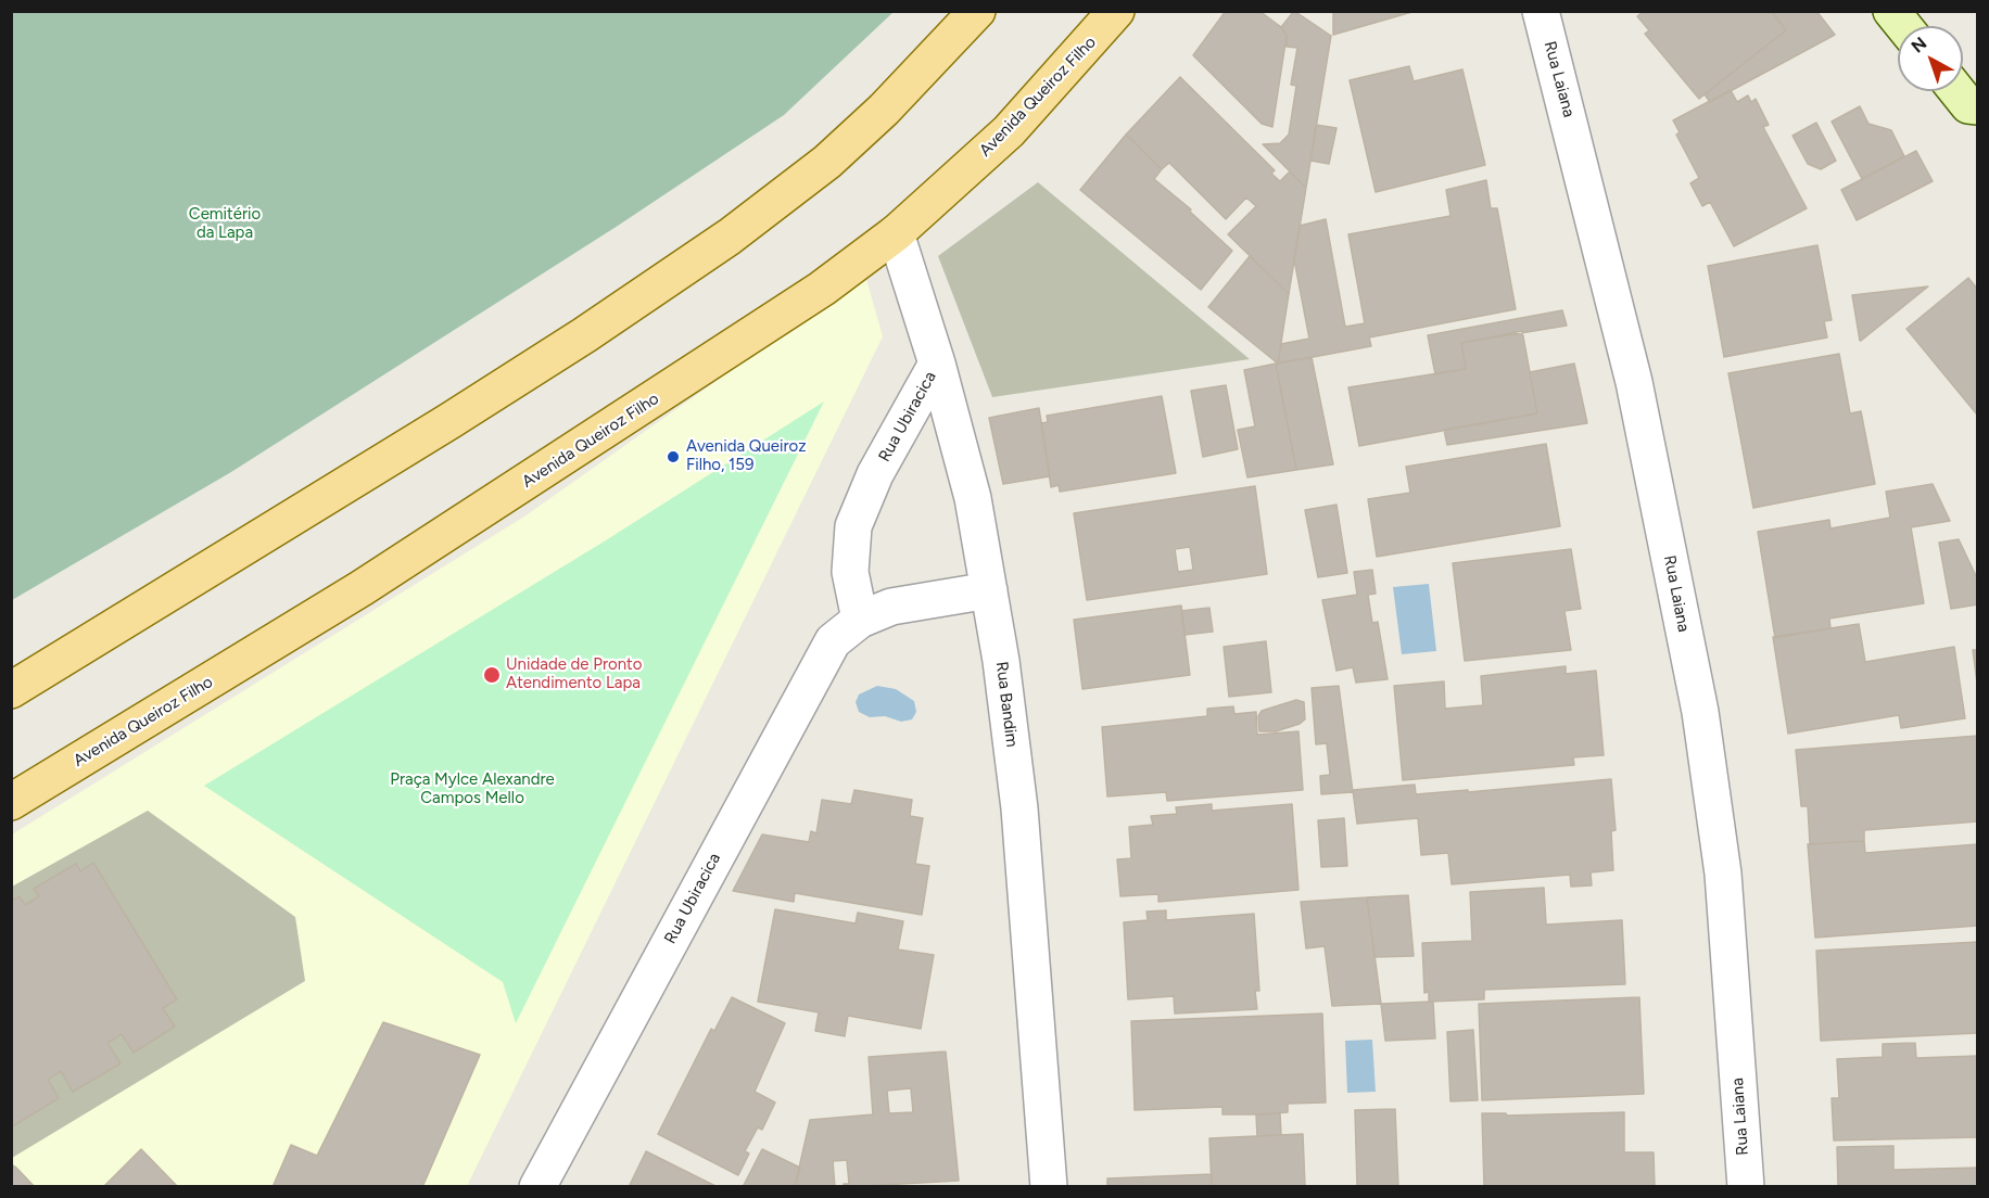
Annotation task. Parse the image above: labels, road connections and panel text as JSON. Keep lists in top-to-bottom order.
{
  "streets": {
    "main road": ["Avenida Queiroz Filho"],
    "street": ["Rua Laiana", "Rua Ubiracica", "Rua Bandim"]
  },
  "crossings": [
    ["Avenida Queiroz Filho", "Rua Bandim"],
    ["Rua Ubiracica", "Rua Bandim"]
  ],
  "parks": ["Cemitério da Lapa", "Praça Mylce Alexandre Campos Mello"],
  "places": ["Avenida Queiroz Filho, 159", "Unidade de Pronto Atendimento Lapa"],
  "north": "top left"
}
